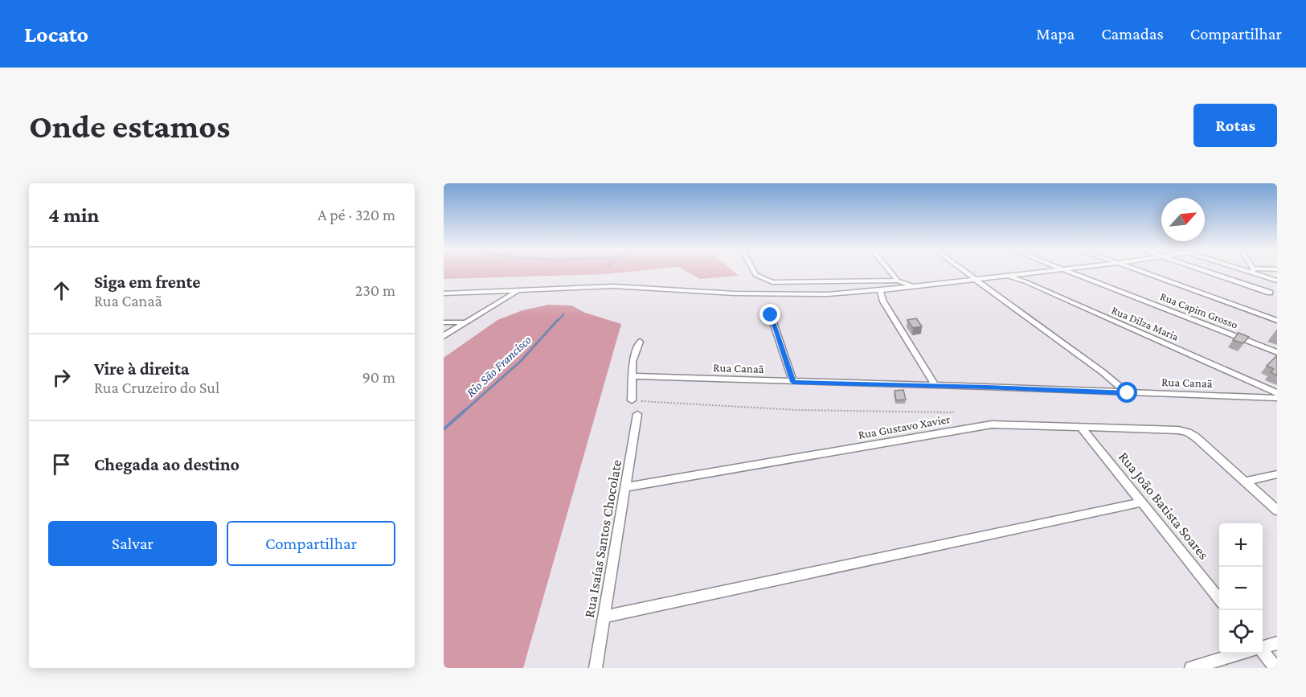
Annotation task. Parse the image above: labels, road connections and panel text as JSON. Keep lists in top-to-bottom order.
{
  "streets": {
    "street": [
      "Rua Capim Grosso",
      "Rua Dilza Maria",
      "Rua Canaã",
      "Rua Gustavo Xavier",
      "Rua João Batista Soares",
      "Rua Isaías Santos Chocolate"
    ]
  },
  "crossings": [
    ["Rua Gustavo Xavier", "Rua João Batista Soares"],
    ["Rua Gustavo Xavier", "Rua Isaías Santos Chocolate"]
  ],
  "water": ["Rio São Francisco"],
  "north": "top right",
  "page": {
    "header": "Locato",
    "nav": ["Mapa", "Camadas", "Compartilhar"],
    "buttons": [
      "Rotas",
      ["Salvar", "Compartilhar"]
    ],
    "title": "Onde estamos",
    "heading": ["4 min", "A pé · 320 m"],
    "list": [
      ["Siga em frente", "Rua Canaã", "230 m"],
      ["Vire à direita", "Rua Cruzeiro do Sul", "90 m"],
      "Chegada ao destino"
    ],
    "map_buttons": ["+", "−"]
  }
}
